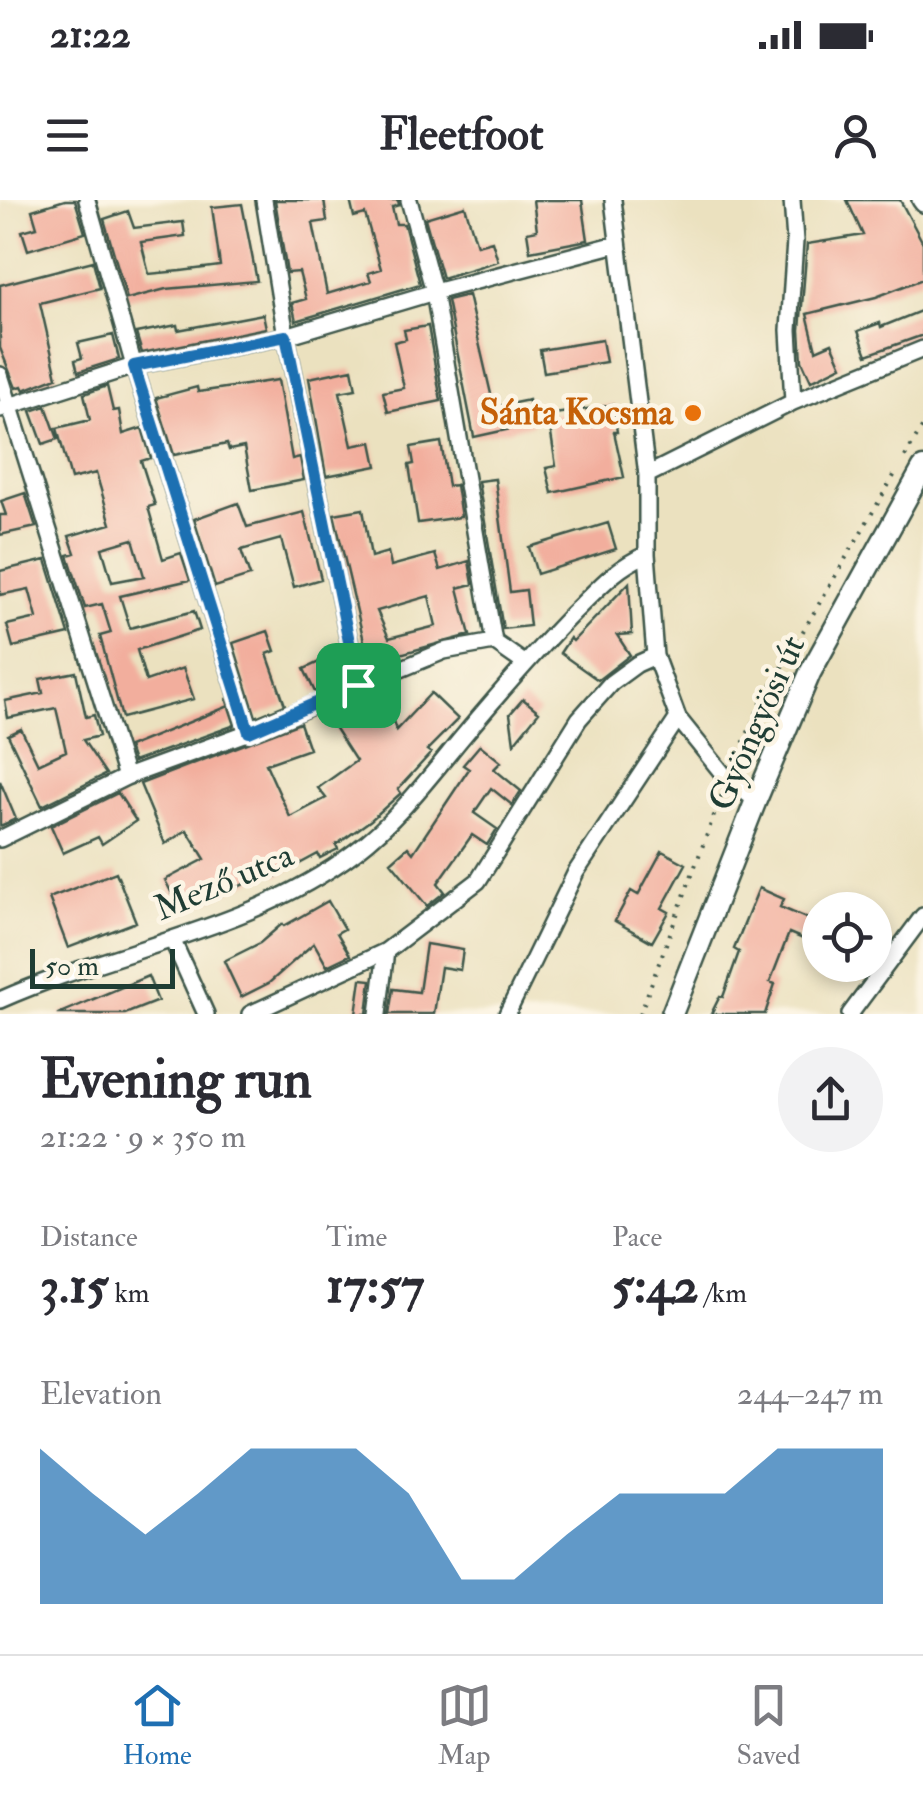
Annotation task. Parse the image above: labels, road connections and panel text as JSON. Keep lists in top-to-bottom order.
{
  "streets": {
    "street": ["Gyöngyösi út", "Mező utca"]
  },
  "places": ["Sánta Kocsma"],
  "scale_bar": "50 m",
  "page": {
    "status": "21:22",
    "header": "Fleetfoot",
    "scale": "50 m",
    "heading": ["Evening run", "21:22 · 9 × 350 m"],
    "stats": [
      ["Distance", "3.15 km"],
      ["Time", "17:57"],
      ["Pace", "5:42 /km"]
    ],
    "chart": ["Elevation", "244–247 m"],
    "tabs": ["Home", "Map", "Saved"]
  }
}
